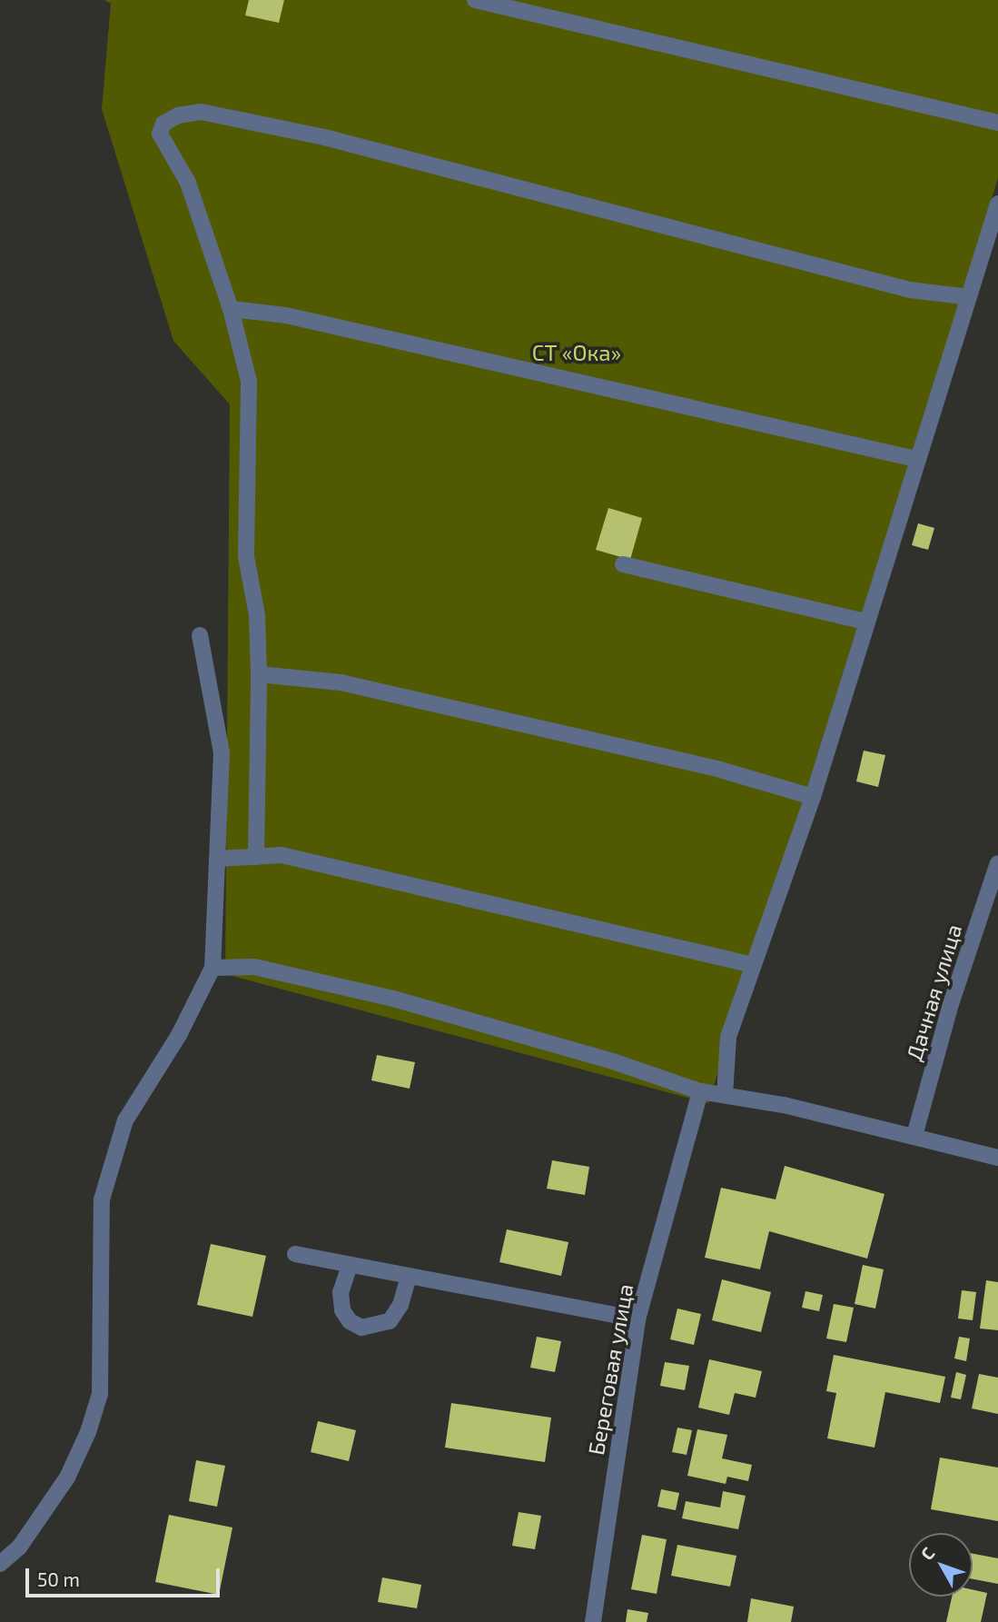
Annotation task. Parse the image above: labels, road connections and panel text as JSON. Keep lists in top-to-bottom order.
{
  "streets": {
    "street": ["Дачная улица", "Береговая улица"]
  },
  "parks": ["СТ «Ока»"],
  "scale_bar": "50 m",
  "north": "top left"
}
